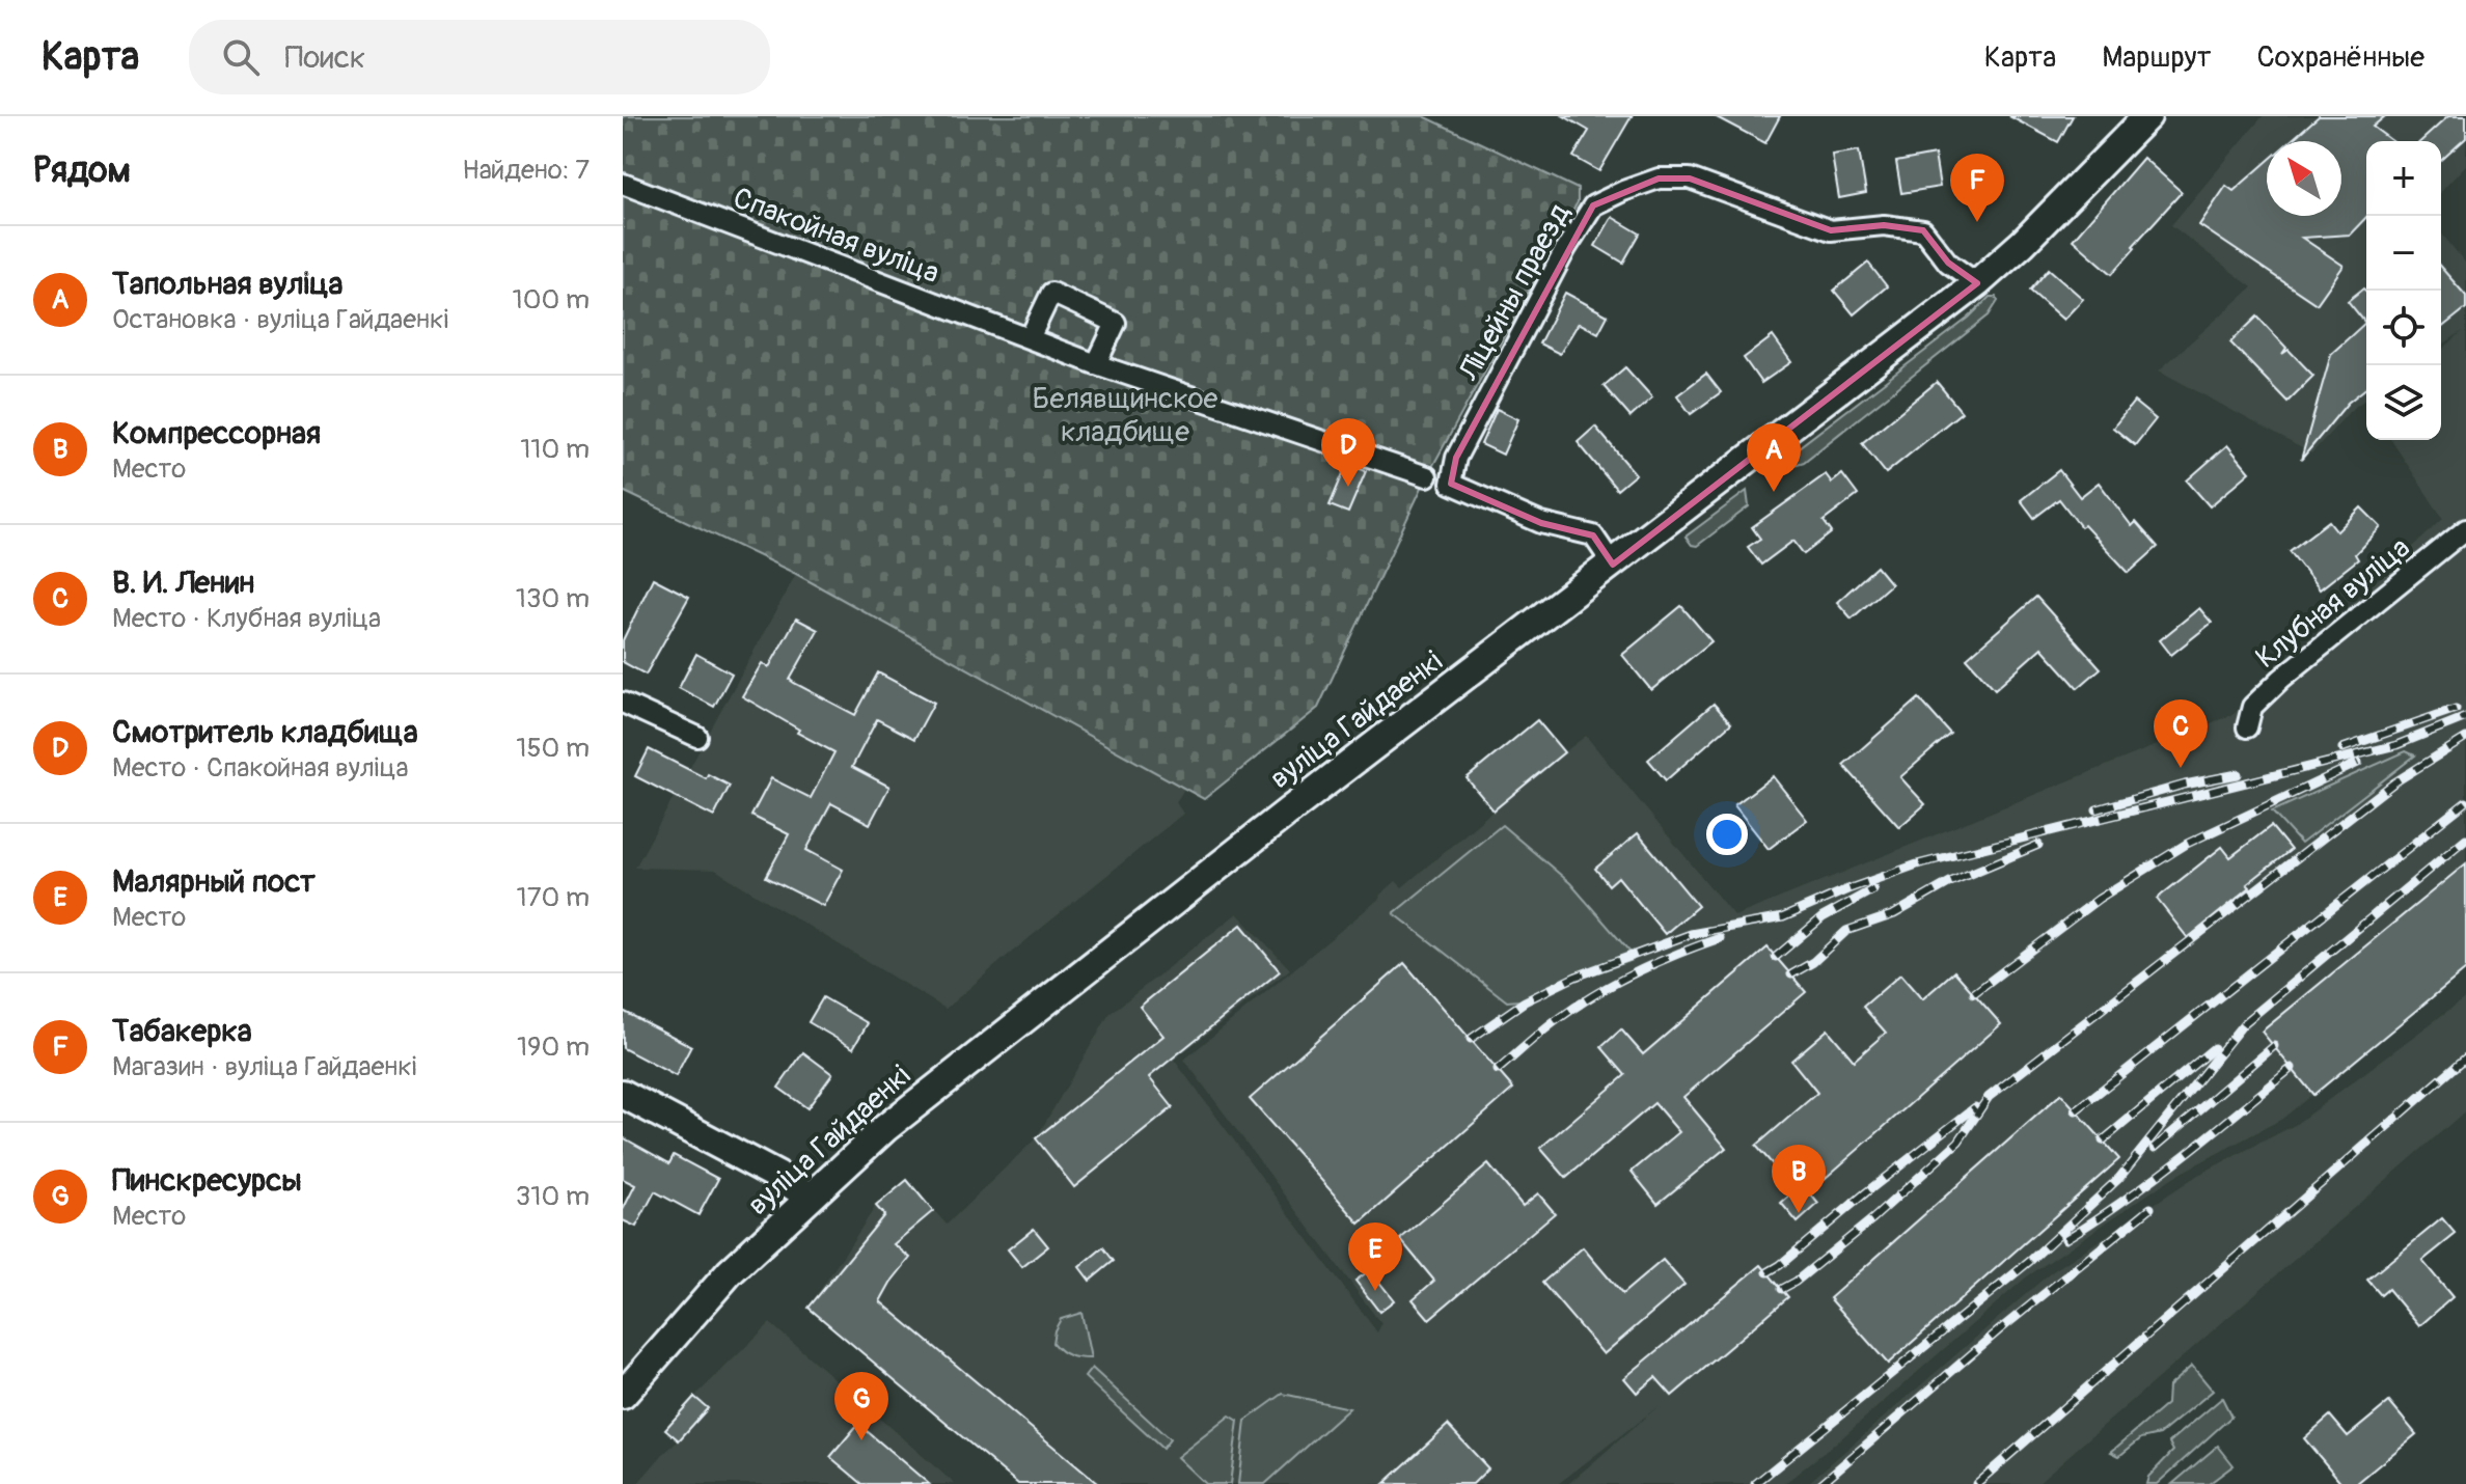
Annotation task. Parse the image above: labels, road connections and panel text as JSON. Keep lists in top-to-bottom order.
{
  "streets": {
    "street": [
      "Спакойная вуліца",
      "Ліцейны праезд",
      "Клубная вуліца",
      "вуліца Гайдаенкі"
    ]
  },
  "crossings": [
    ["Ліцейны праезд", "вуліца Гайдаенкі"]
  ],
  "parks": ["Белявщинское кладбище"],
  "north": "top left",
  "page": {
    "header": "Карта",
    "search": "Поиск",
    "nav": ["Карта", "Маршрут", "Сохранённые"],
    "heading": ["Рядом", "Найдено: 7"],
    "map_buttons": ["+", "−"],
    "pins": [
      "F",
      "D",
      "A",
      "C",
      "B",
      "E",
      "G"
    ],
    "list": [
      {
        "mark": "A",
        "name": "Тапольная вуліца",
        "note": "Остановка · вуліца Гайдаенкі",
        "value": "100 m"
      },
      {
        "mark": "B",
        "name": "Компрессорная",
        "note": "Место",
        "value": "110 m"
      },
      {
        "mark": "C",
        "name": "В. И. Ленин",
        "note": "Место · Клубная вуліца",
        "value": "130 m"
      },
      {
        "mark": "D",
        "name": "Смотритель кладбища",
        "note": "Место · Спакойная вуліца",
        "value": "150 m"
      },
      {
        "mark": "E",
        "name": "Малярный пост",
        "note": "Место",
        "value": "170 m"
      },
      {
        "mark": "F",
        "name": "Табакерка",
        "note": "Магазин · вуліца Гайдаенкі",
        "value": "190 m"
      },
      {
        "mark": "G",
        "name": "Пинскресурсы",
        "note": "Место",
        "value": "310 m"
      }
    ]
  }
}
